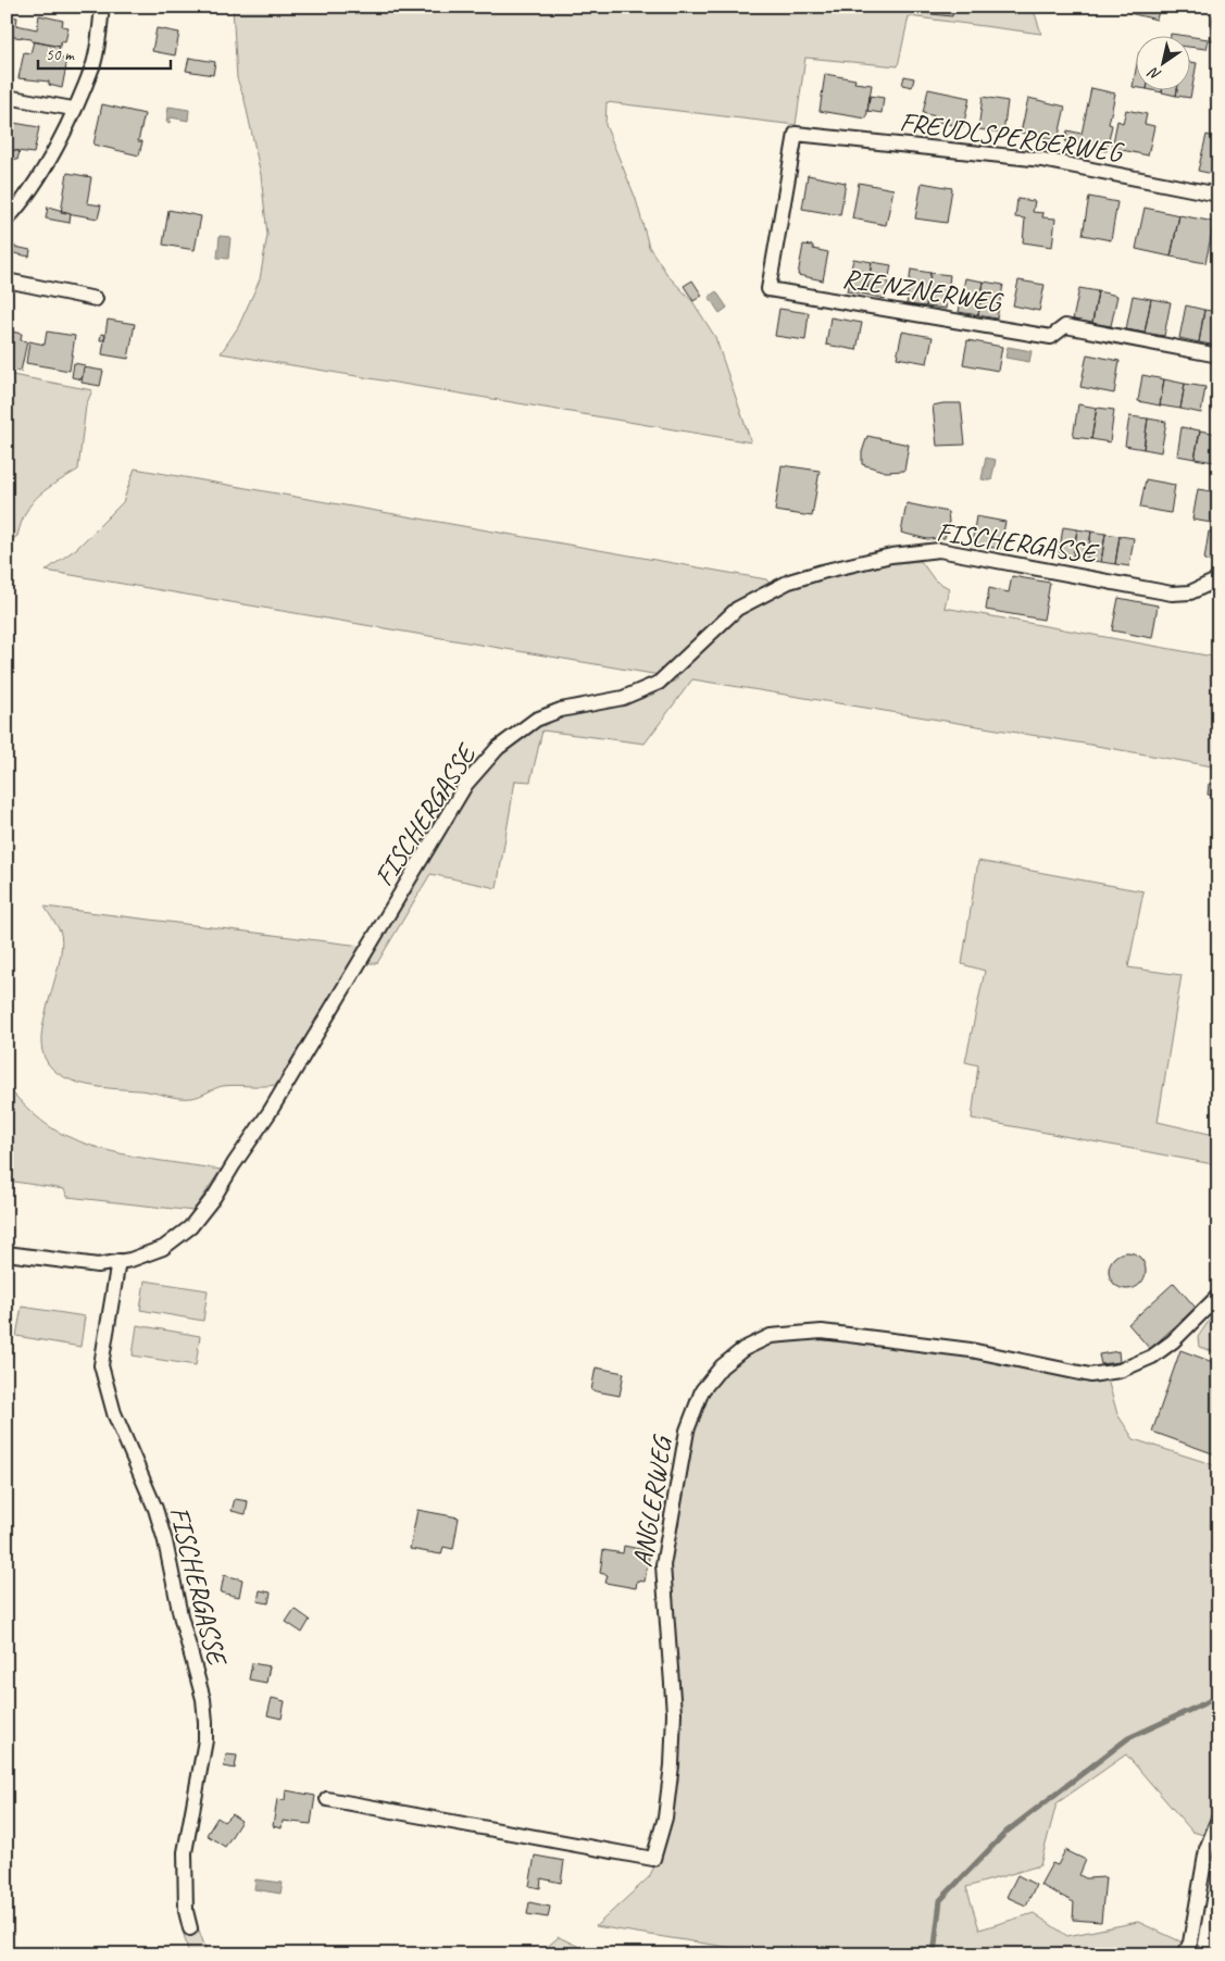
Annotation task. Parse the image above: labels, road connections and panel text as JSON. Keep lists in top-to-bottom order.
{
  "streets": {
    "street": [
      "FREUDLSPERGERWEG",
      "RIENZNERWEG",
      "FISCHERGASSE",
      "ANGLERWEG"
    ]
  },
  "crossings": [
    ["FREUDLSPERGERWEG", "RIENZNERWEG"]
  ],
  "scale_bar": "50 m",
  "north": "bottom left"
}
